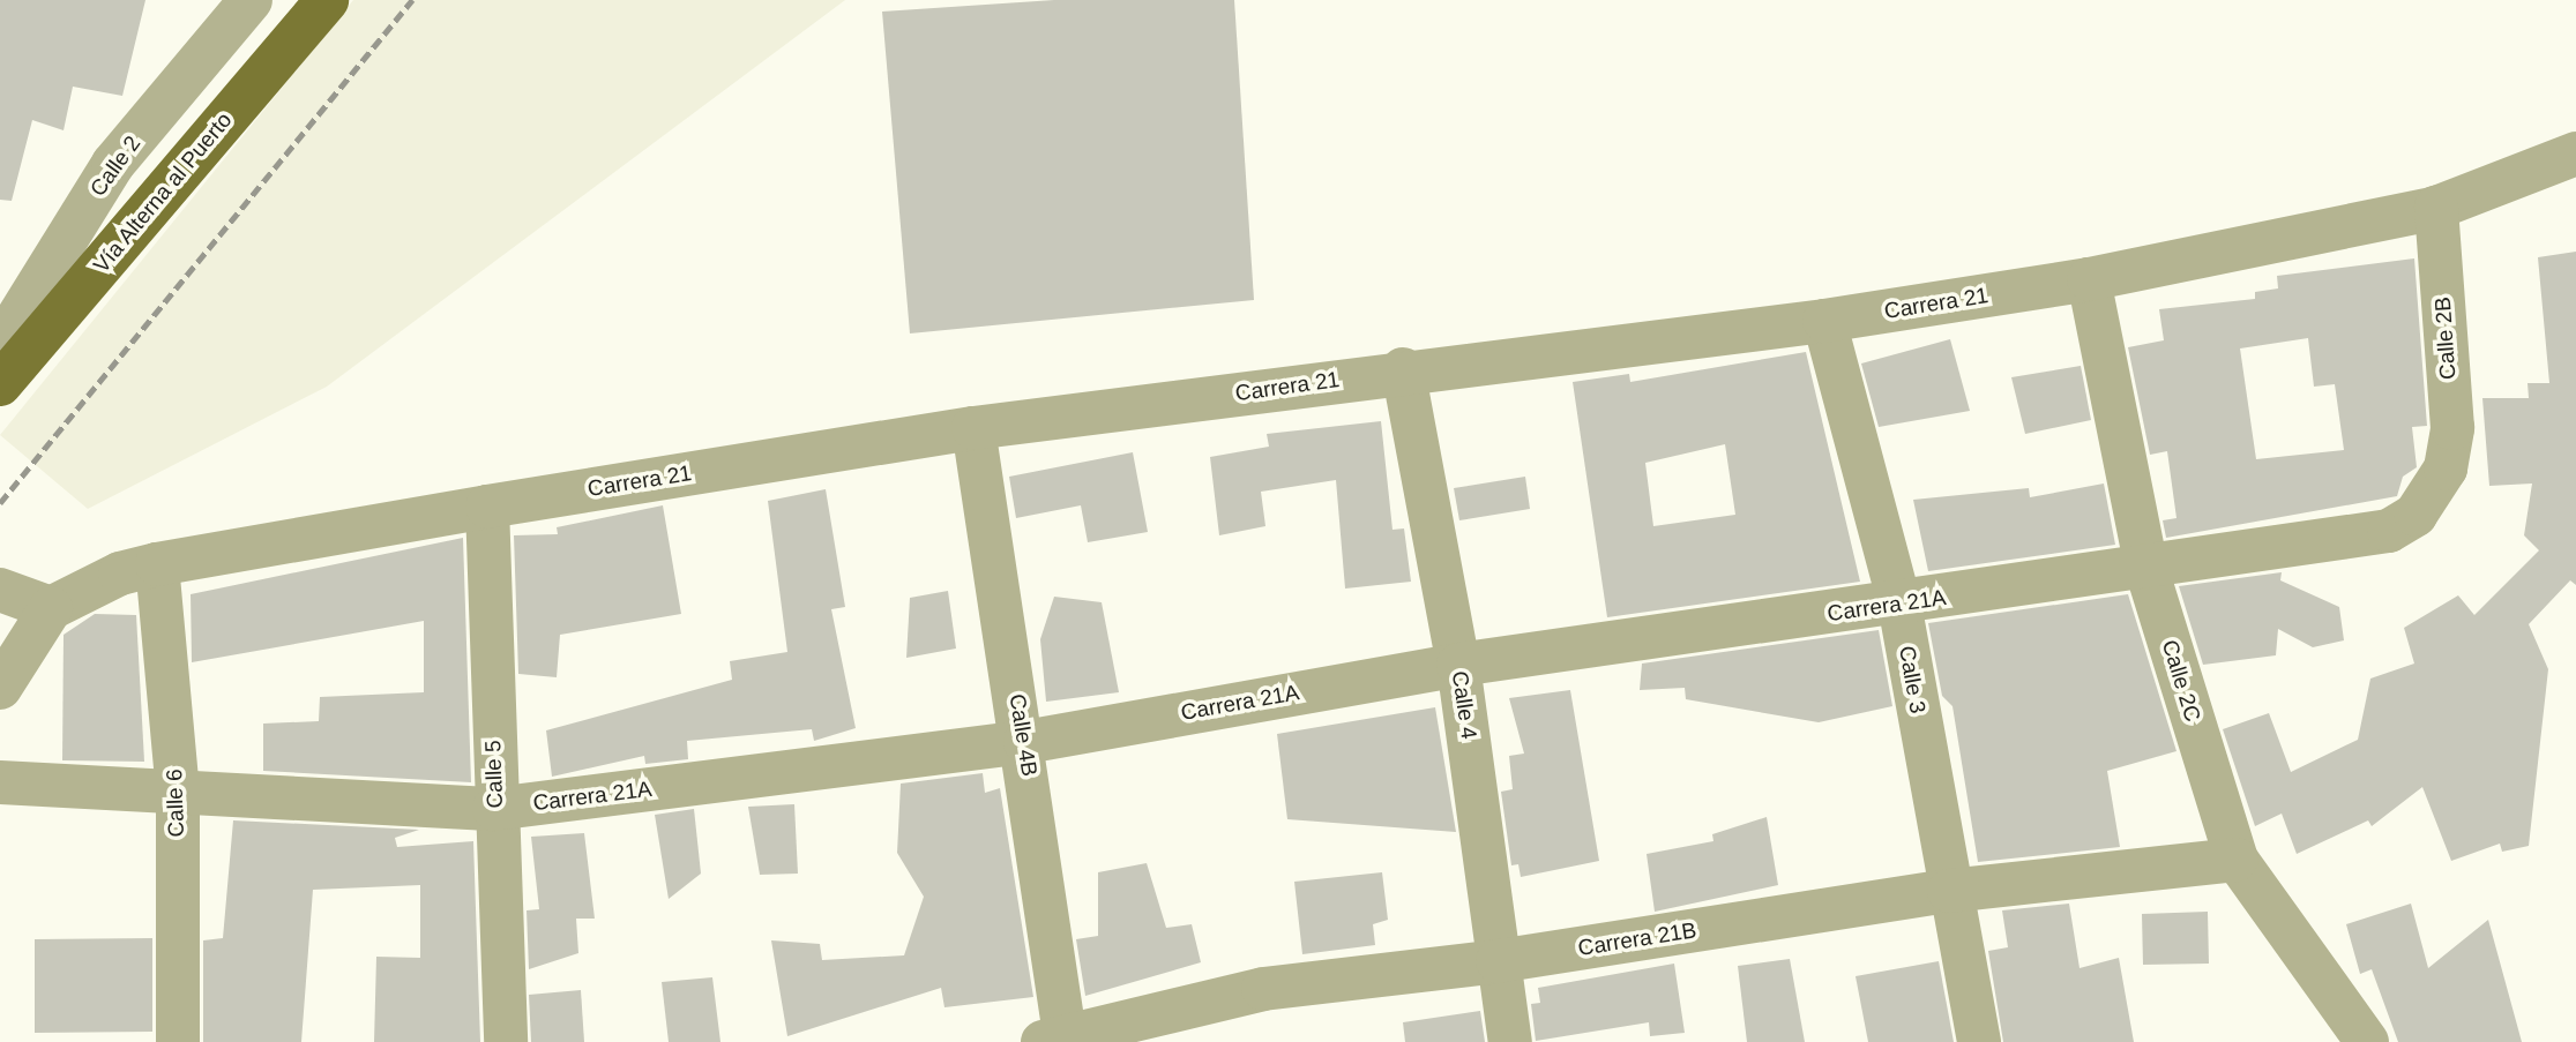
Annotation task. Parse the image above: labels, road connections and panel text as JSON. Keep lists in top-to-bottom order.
{
  "streets": {
    "main road": ["Vía Alterna al Puerto"],
    "street": [
      "Calle 2",
      "Carrera 21",
      "Calle 2B",
      "Carrera 21A",
      "Calle 3",
      "Calle 2C",
      "Calle 4",
      "Calle 4B",
      "Calle 5",
      "Calle 6",
      "Carrera 21B"
    ]
  },
  "crossings": [
    ["Carrera 21", "Calle 2B"],
    ["Carrera 21", "Calle 3"],
    ["Carrera 21", "Calle 2C"],
    ["Carrera 21", "Calle 4"],
    ["Carrera 21", "Calle 4B"],
    ["Carrera 21", "Calle 5"],
    ["Carrera 21", "Calle 6"],
    ["Calle 2B", "Carrera 21A"],
    ["Carrera 21A", "Calle 3"],
    ["Carrera 21A", "Calle 2C"],
    ["Carrera 21A", "Calle 4"],
    ["Carrera 21A", "Calle 4B"],
    ["Carrera 21A", "Calle 5"],
    ["Carrera 21A", "Calle 6"],
    ["Calle 3", "Carrera 21B"],
    ["Calle 2C", "Carrera 21B"],
    ["Calle 4", "Carrera 21B"],
    ["Calle 4B", "Carrera 21B"]
  ]
}
